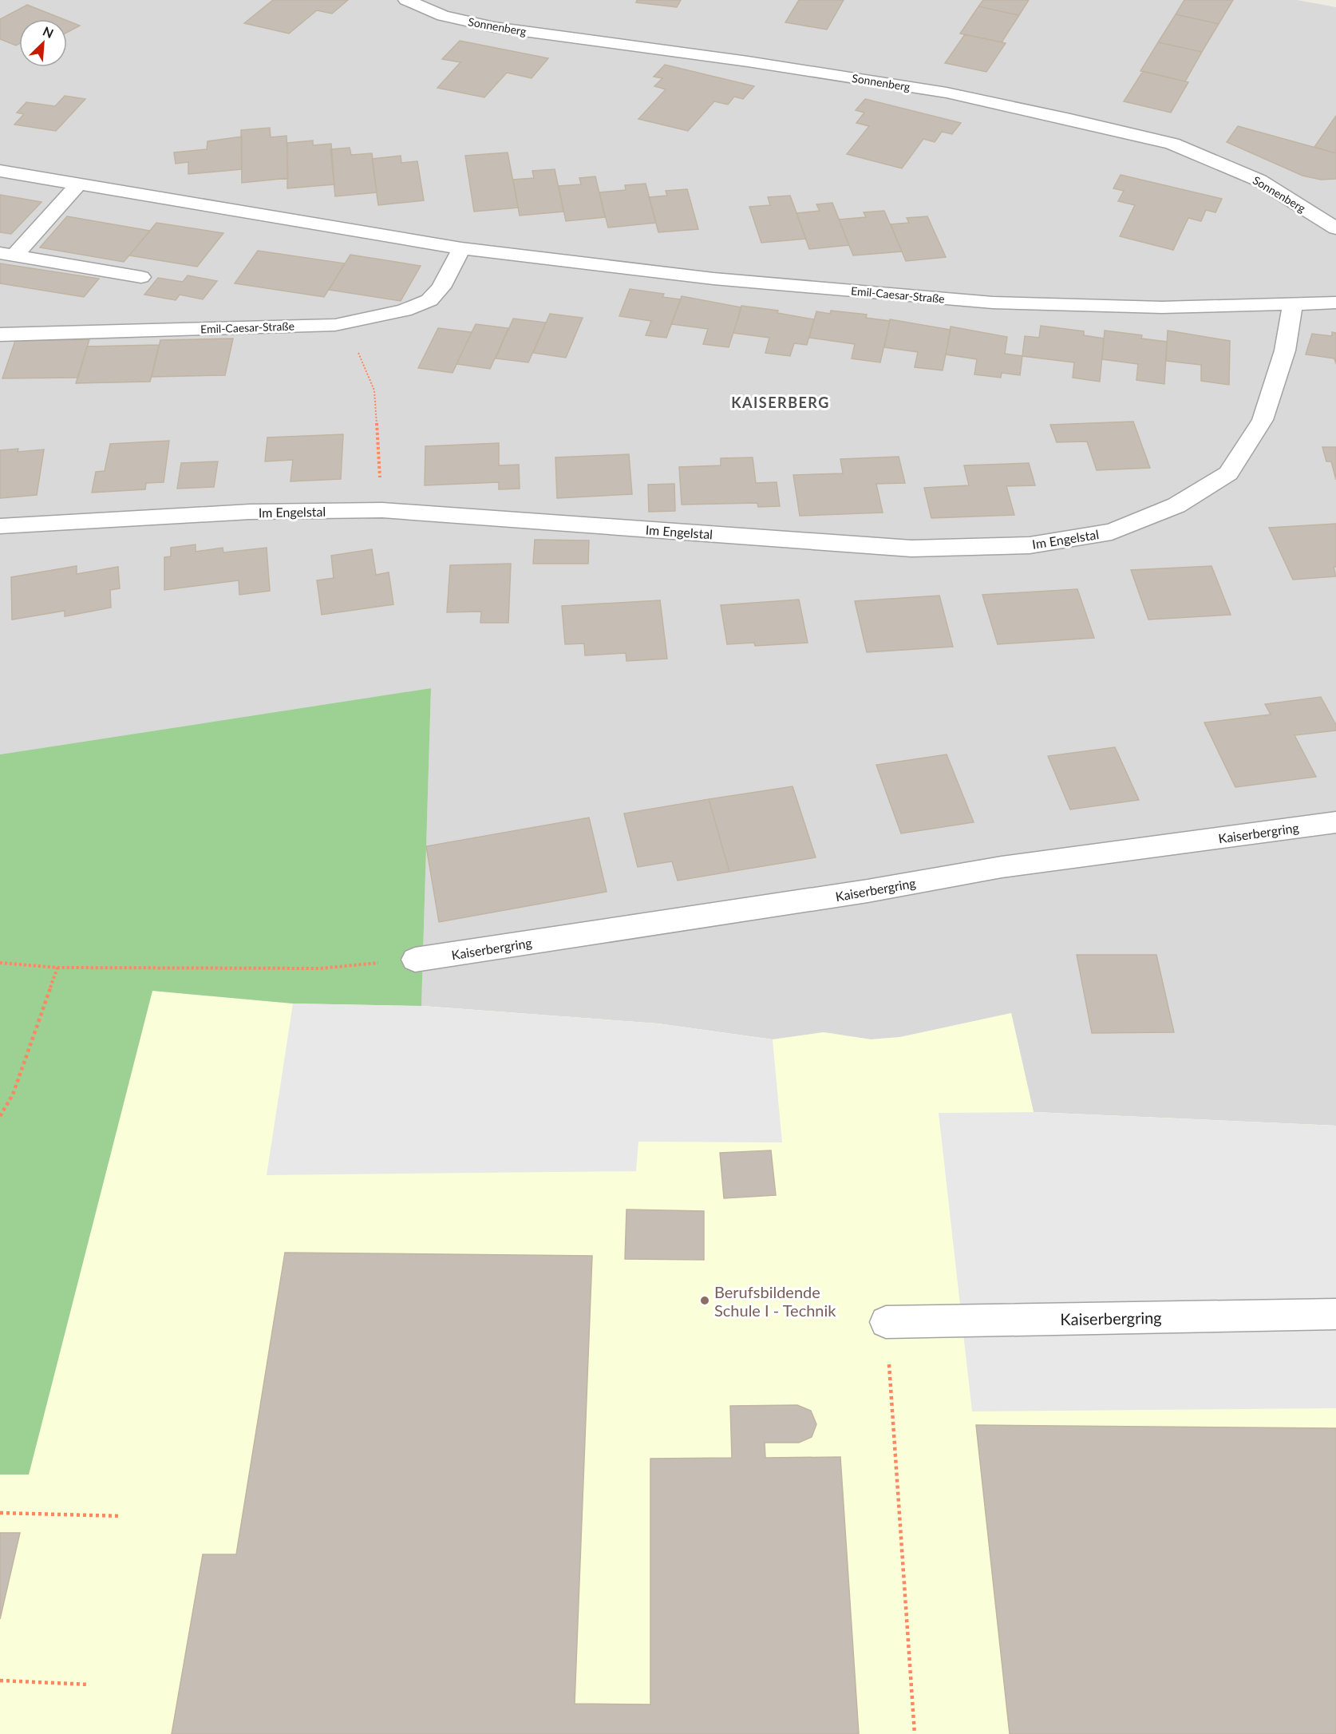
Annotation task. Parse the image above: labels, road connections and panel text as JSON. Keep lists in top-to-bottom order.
{
  "streets": {
    "street": [
      "Sonnenberg",
      "Emil-Caesar-Straße",
      "Im Engelstal",
      "Kaiserbergring"
    ]
  },
  "crossings": [
    ["Emil-Caesar-Straße", "Im Engelstal"]
  ],
  "districts": ["KAISERBERG"],
  "places": ["Berufsbildende Schule I - Technik"],
  "north": "top right"
}
